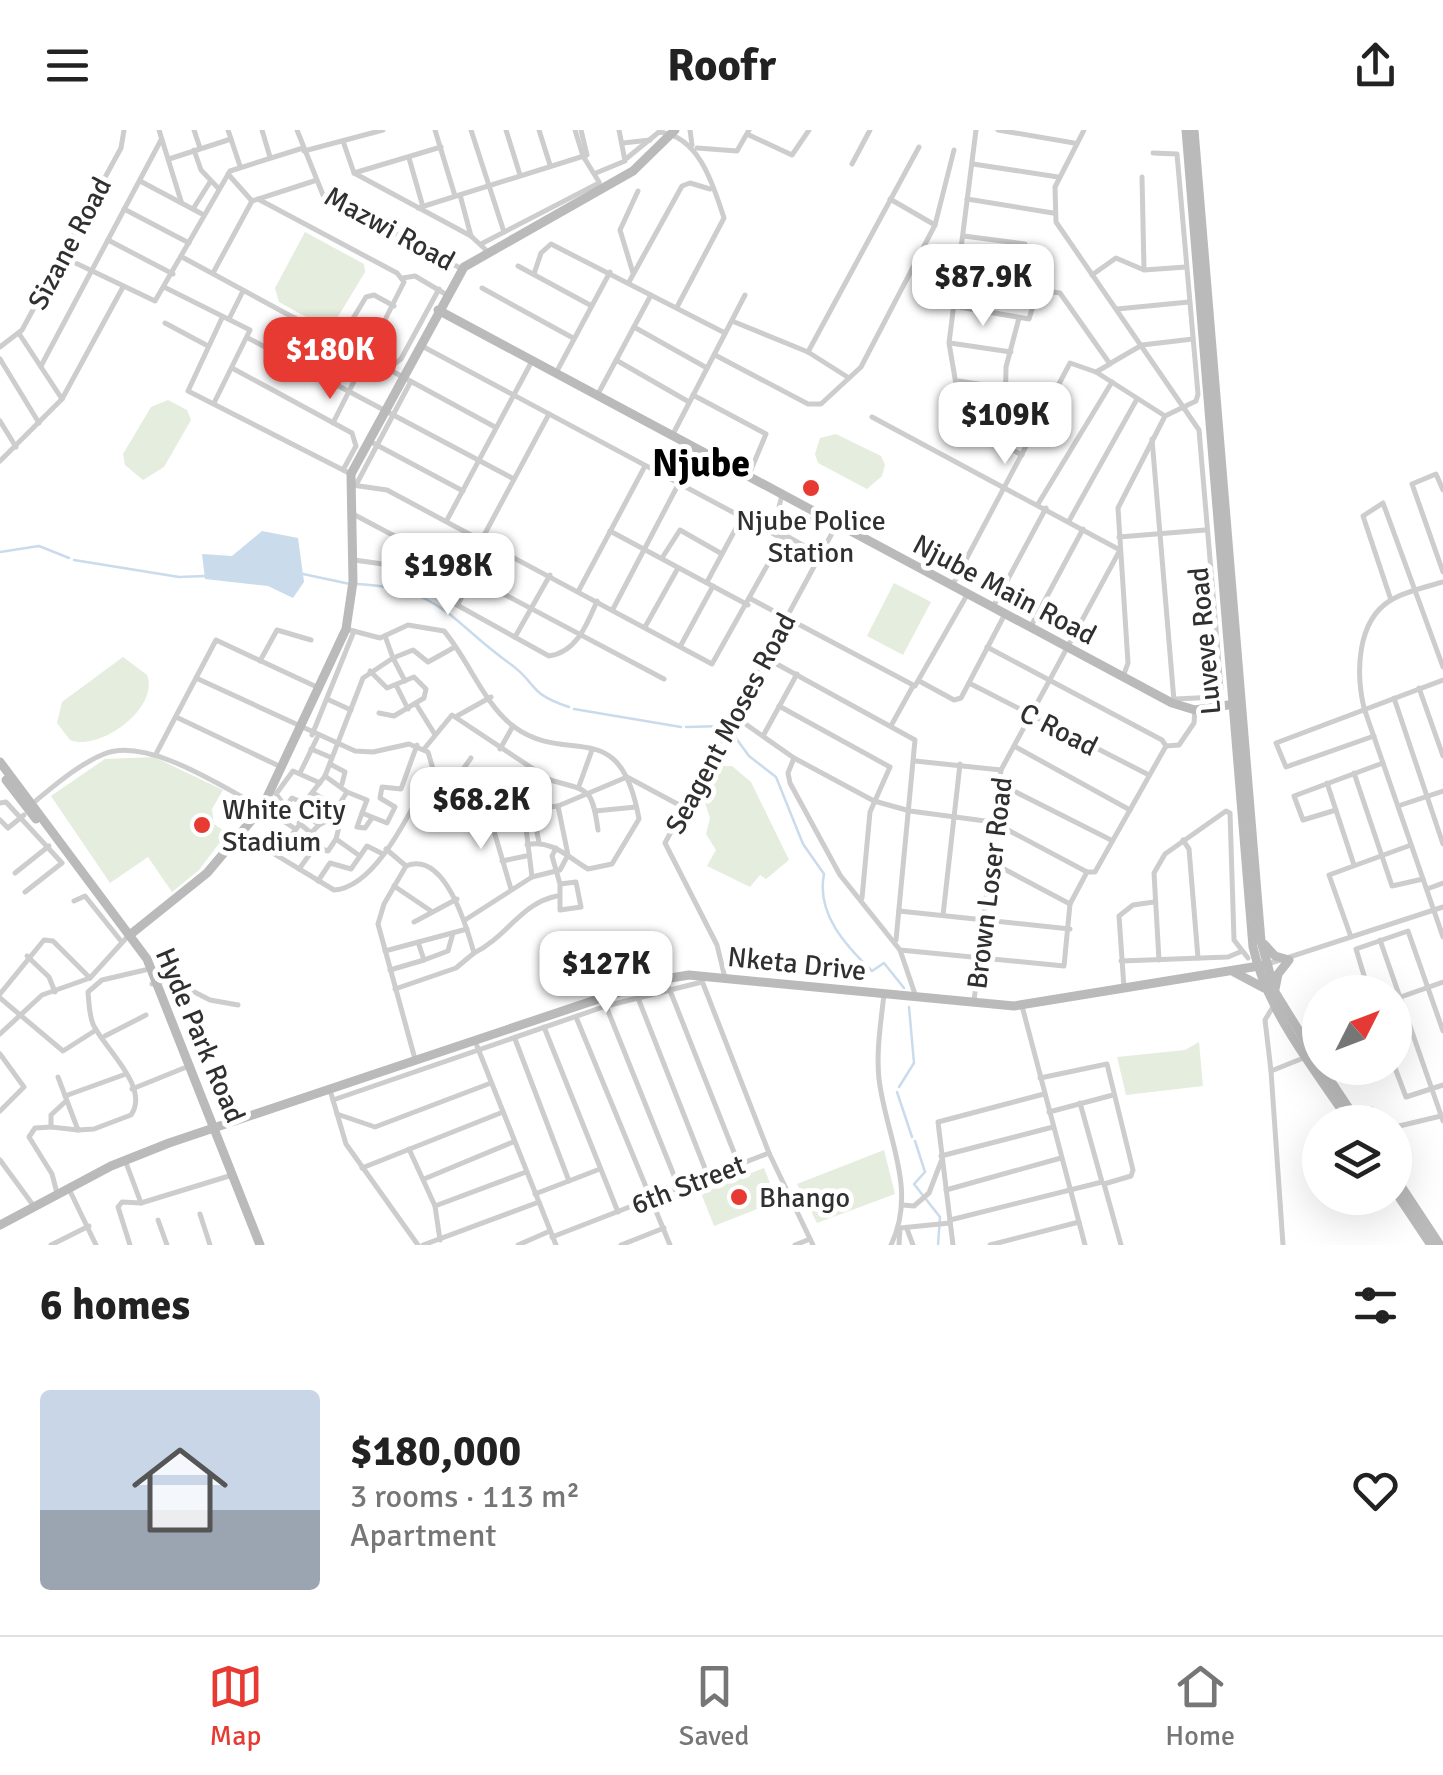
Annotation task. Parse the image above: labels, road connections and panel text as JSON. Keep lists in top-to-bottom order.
{
  "streets": {
    "street": [
      "Mazwi Road",
      "Sizane Road",
      "Njube Main Road",
      "Luveve Road",
      "Seagent Moses Road",
      "C Road",
      "Brown Loser Road",
      "Nketa Drive",
      "Hyde Park Road",
      "6th Street"
    ]
  },
  "crossings": [
    ["Njube Main Road", "Luveve Road"],
    ["Njube Main Road", "Seagent Moses Road"],
    ["Njube Main Road", "Brown Loser Road"],
    ["Luveve Road", "Nketa Drive"],
    ["Seagent Moses Road", "Nketa Drive"],
    ["C Road", "Brown Loser Road"],
    ["Brown Loser Road", "Nketa Drive"],
    ["Nketa Drive", "Hyde Park Road"]
  ],
  "districts": ["Njube"],
  "places": ["Njube Police Station", "White City Stadium", "Bhango"],
  "north": "top right",
  "page": {
    "header": "Roofr",
    "price": [
      "$87.9K",
      "$180K",
      "$109K",
      "$198K",
      "$68.2K",
      "$127K"
    ],
    "heading": "6 homes",
    "list": [
      {
        "name": "$180,000",
        "note": "3 rooms · 113 m² · Apartment"
      }
    ],
    "tabs": ["Map", "Saved", "Home"]
  }
}
